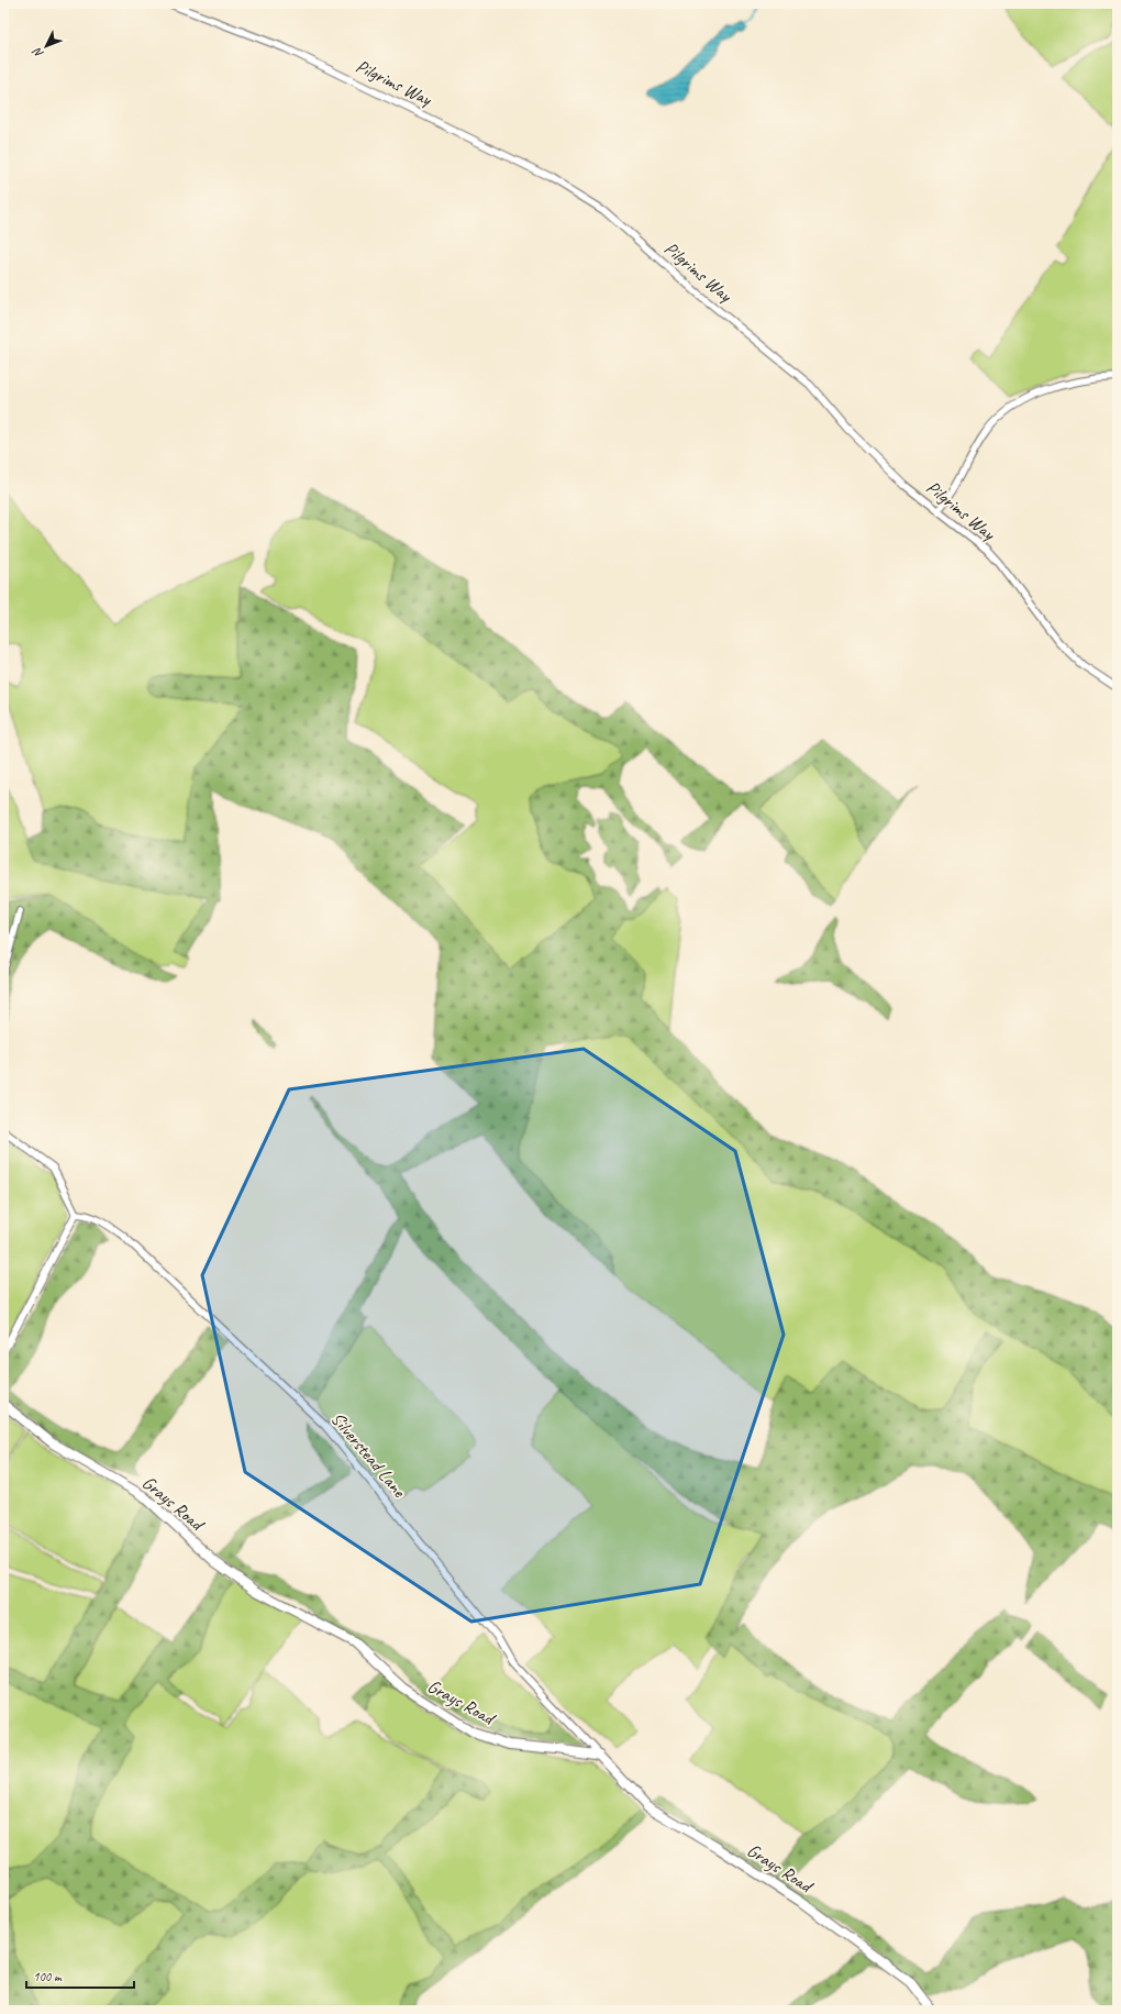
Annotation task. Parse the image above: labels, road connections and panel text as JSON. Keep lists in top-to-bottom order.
{
  "streets": {
    "street": ["Pilgrims Way", "Silverstead Lane", "Grays Road"]
  },
  "crossings": [
    ["Silverstead Lane", "Grays Road"]
  ],
  "scale_bar": "100 m",
  "north": "bottom left"
}
